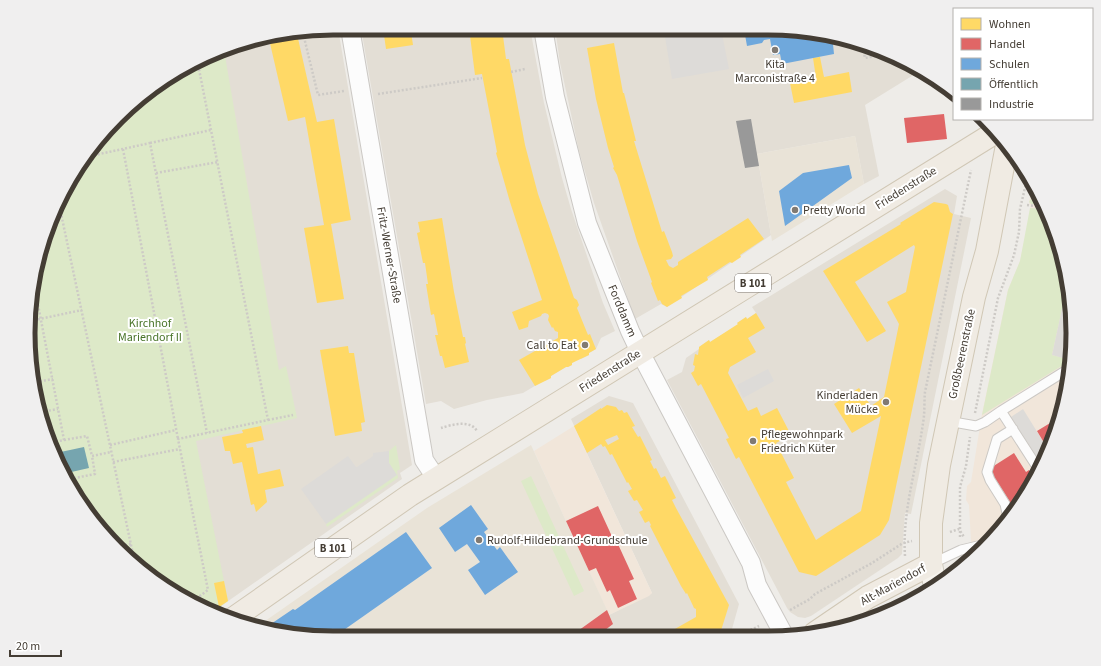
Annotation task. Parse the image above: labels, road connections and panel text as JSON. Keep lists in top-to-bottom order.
{
  "streets": {
    "main road": [
      "Friedenstraße",
      "B 101",
      "Großbeerenstraße",
      "Alt-Mariendorf"
    ],
    "street": ["Fritz-Werner-Straße", "Forddamm"]
  },
  "crossings": [
    ["Friedenstraße", "Fritz-Werner-Straße"],
    ["Friedenstraße", "Forddamm"],
    ["Großbeerenstraße", "Alt-Mariendorf"]
  ],
  "parks": ["Kirchhof Mariendorf II"],
  "places": [
    "Kita Marconistraße 4",
    "Pretty World",
    "Call to Eat",
    "Kinderladen Mücke",
    "Pflegewohnpark Friedrich Küter",
    "Rudolf-Hildebrand-Grundschule"
  ],
  "legend": [
    "Wohnen",
    "Handel",
    "Schulen",
    "Öffentlich",
    "Industrie"
  ],
  "scale_bar": "20 m"
}
